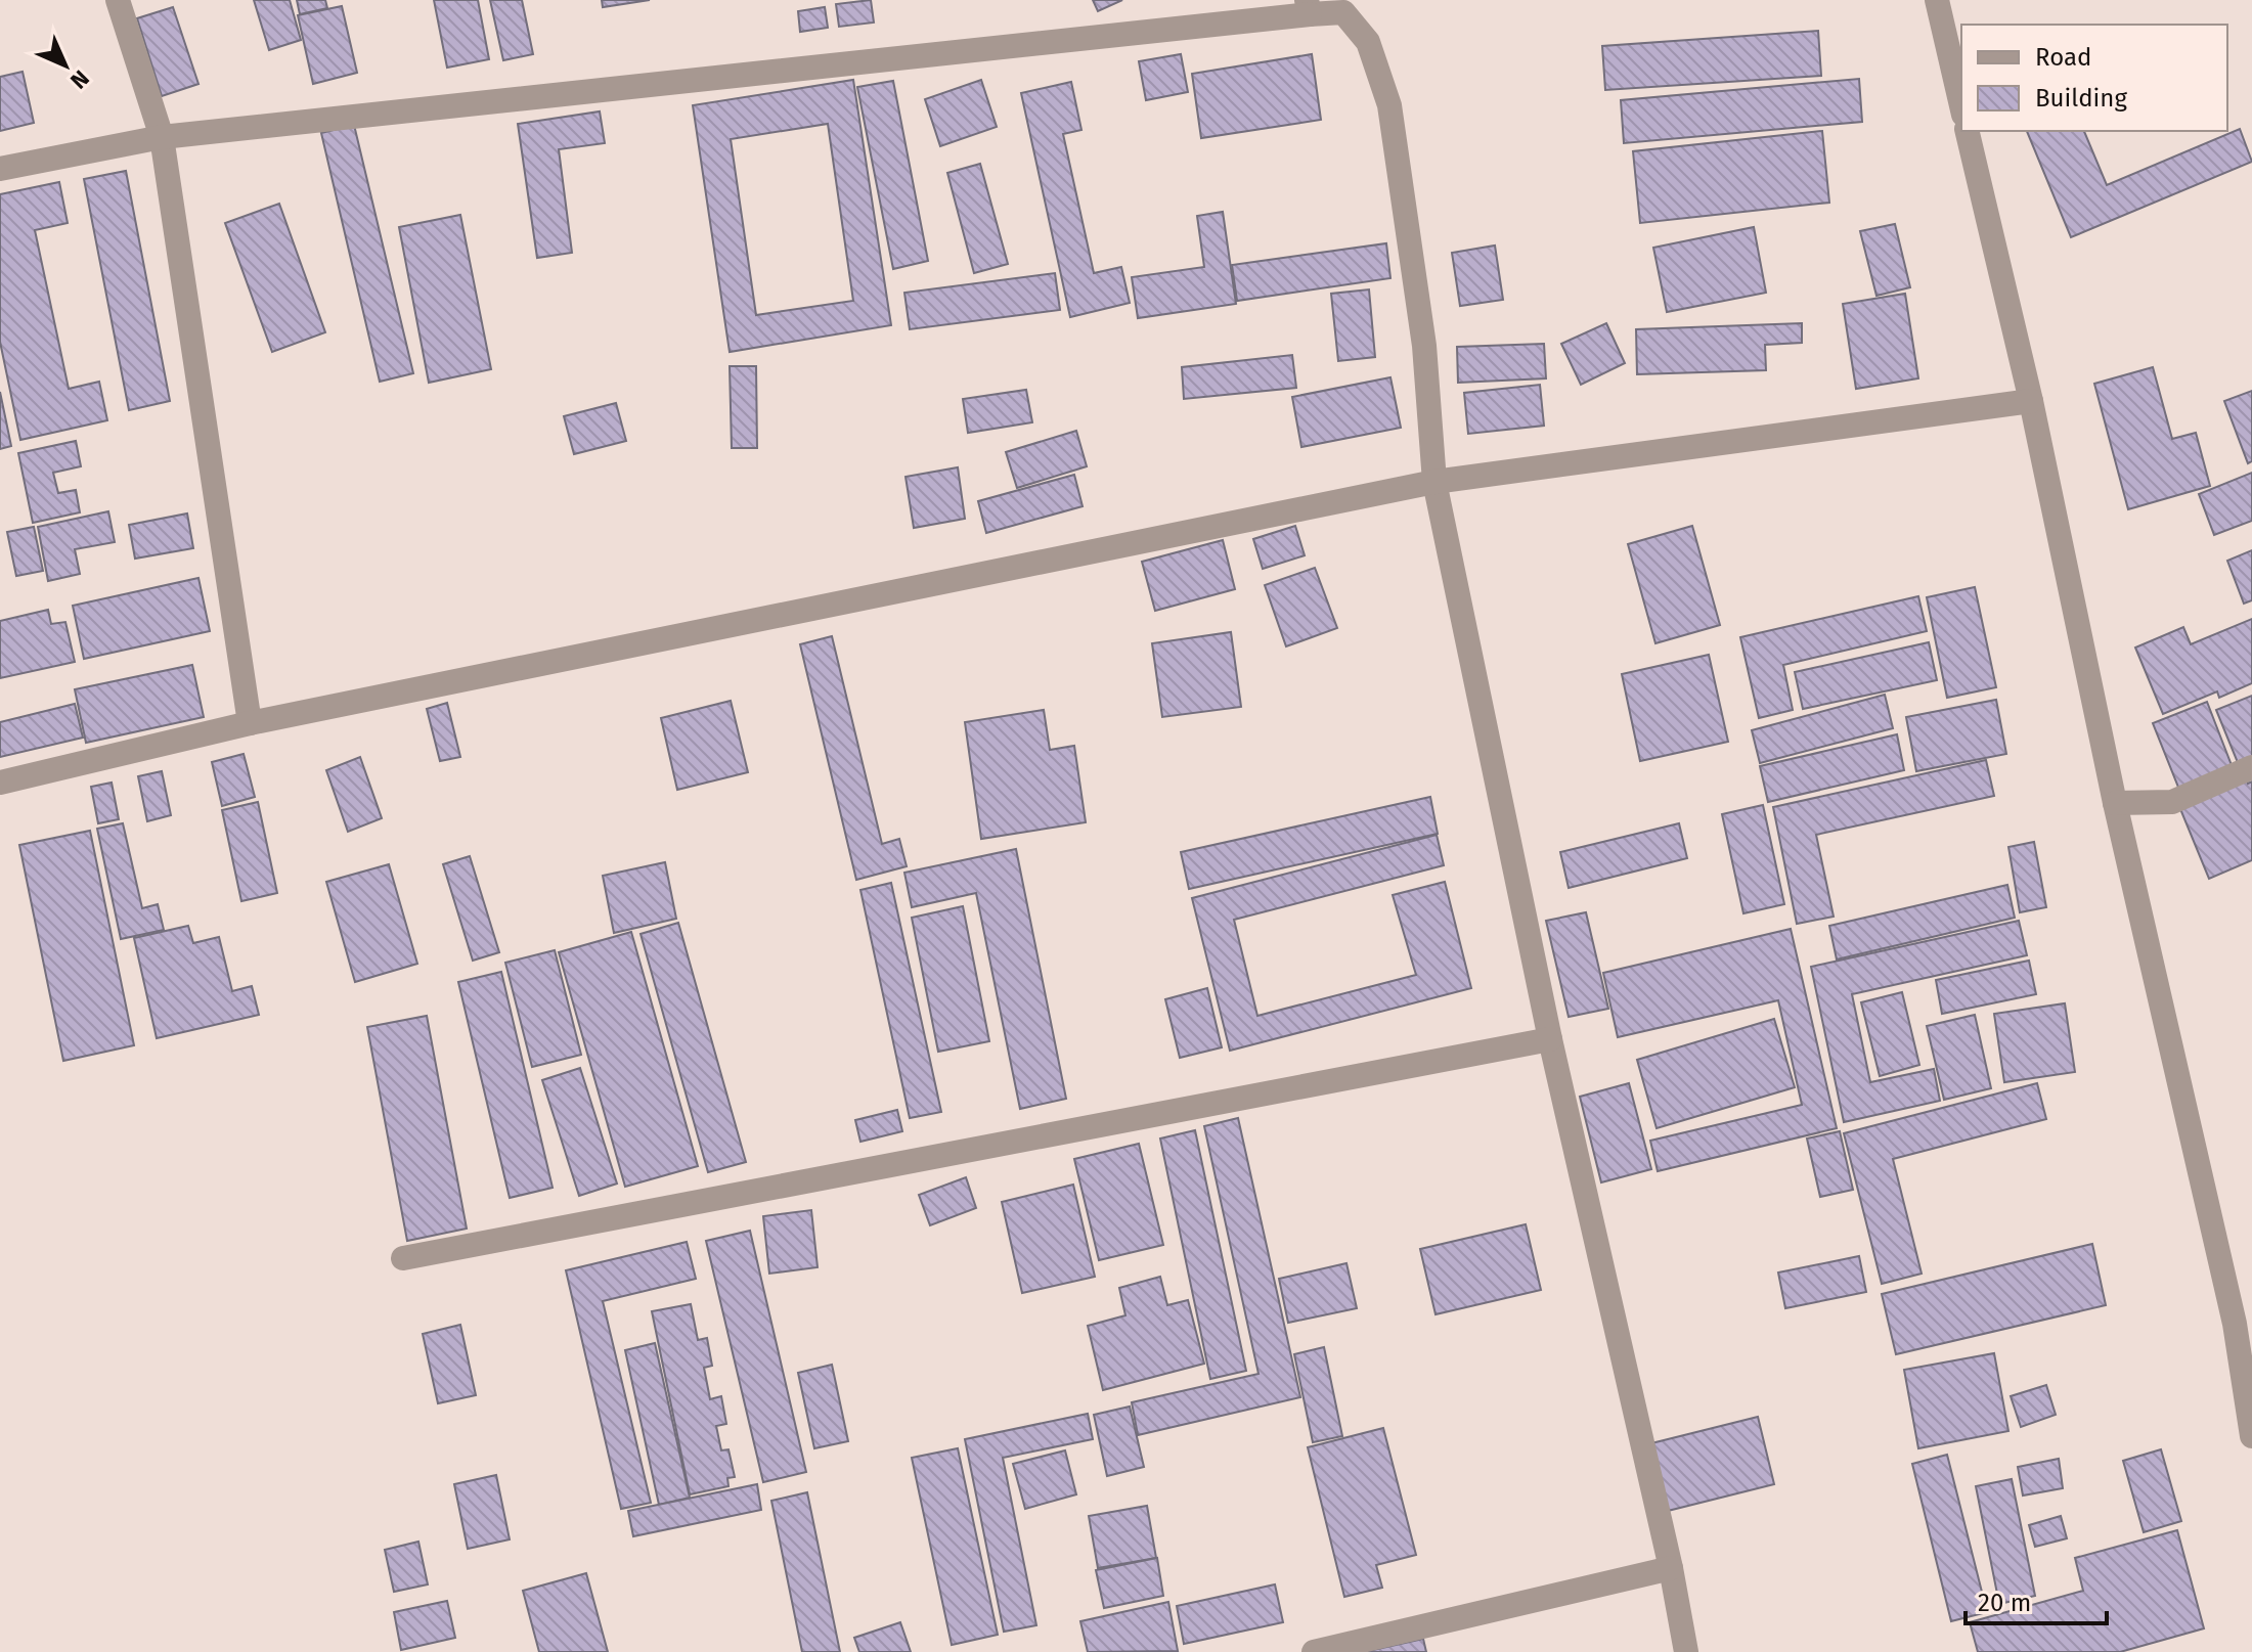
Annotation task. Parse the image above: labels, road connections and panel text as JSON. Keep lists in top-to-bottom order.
{
  "legend": ["Road", "Building"],
  "scale_bar": "20 m",
  "north": "bottom right"
}
